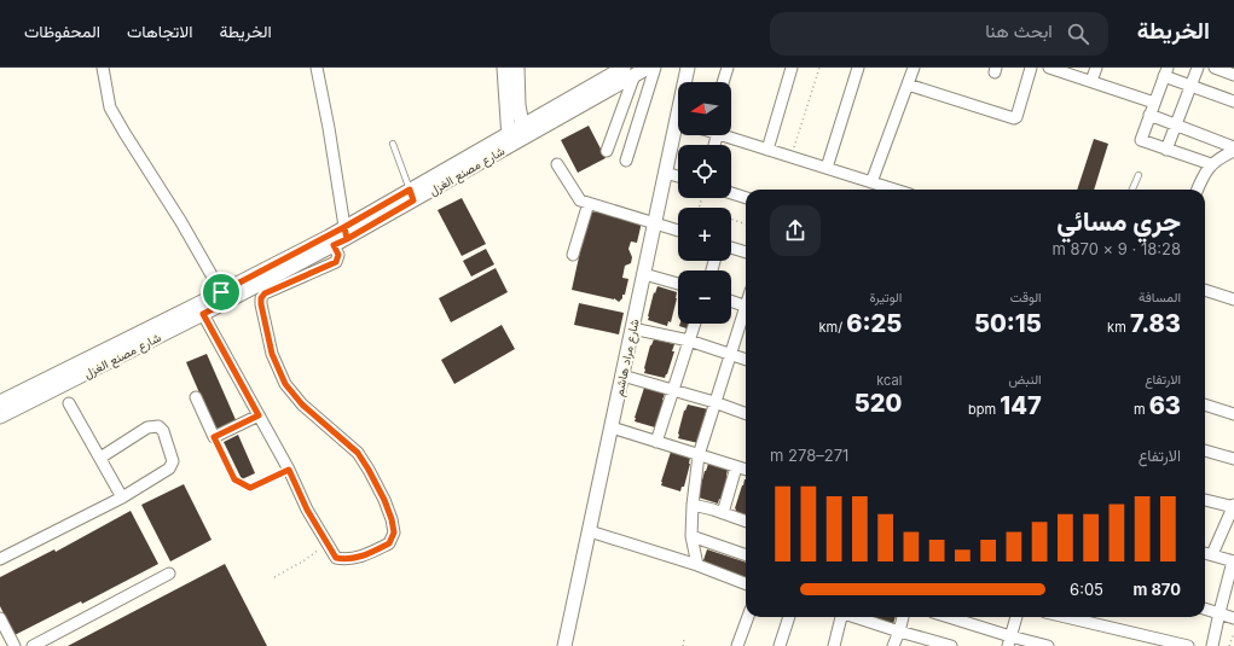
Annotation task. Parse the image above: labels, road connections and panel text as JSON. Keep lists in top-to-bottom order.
{
  "streets": {
    "street": ["شارع مصنع الغزل", "شارع مراد هاشم"]
  },
  "north": "left",
  "page": {
    "header": "الخريطة",
    "search": "ابحث هنا",
    "nav": ["الخريطة", "الاتجاهات", "المحفوظات"],
    "map_buttons": ["+", "−"],
    "heading": ["جري مسائي", "18:28 · 9 × 870 m"],
    "stats": [
      ["المسافة", "7.83 km"],
      ["الوقت", "50:15"],
      ["الوتيرة", "6:25 /km"],
      ["الارتفاع", "63 m"],
      ["النبض", "147 bpm"],
      ["kcal", "520"]
    ],
    "chart": ["الارتفاع", "271–278 m"],
    "list": [
      {
        "name": "870 m",
        "note": "6:05"
      }
    ]
  }
}
